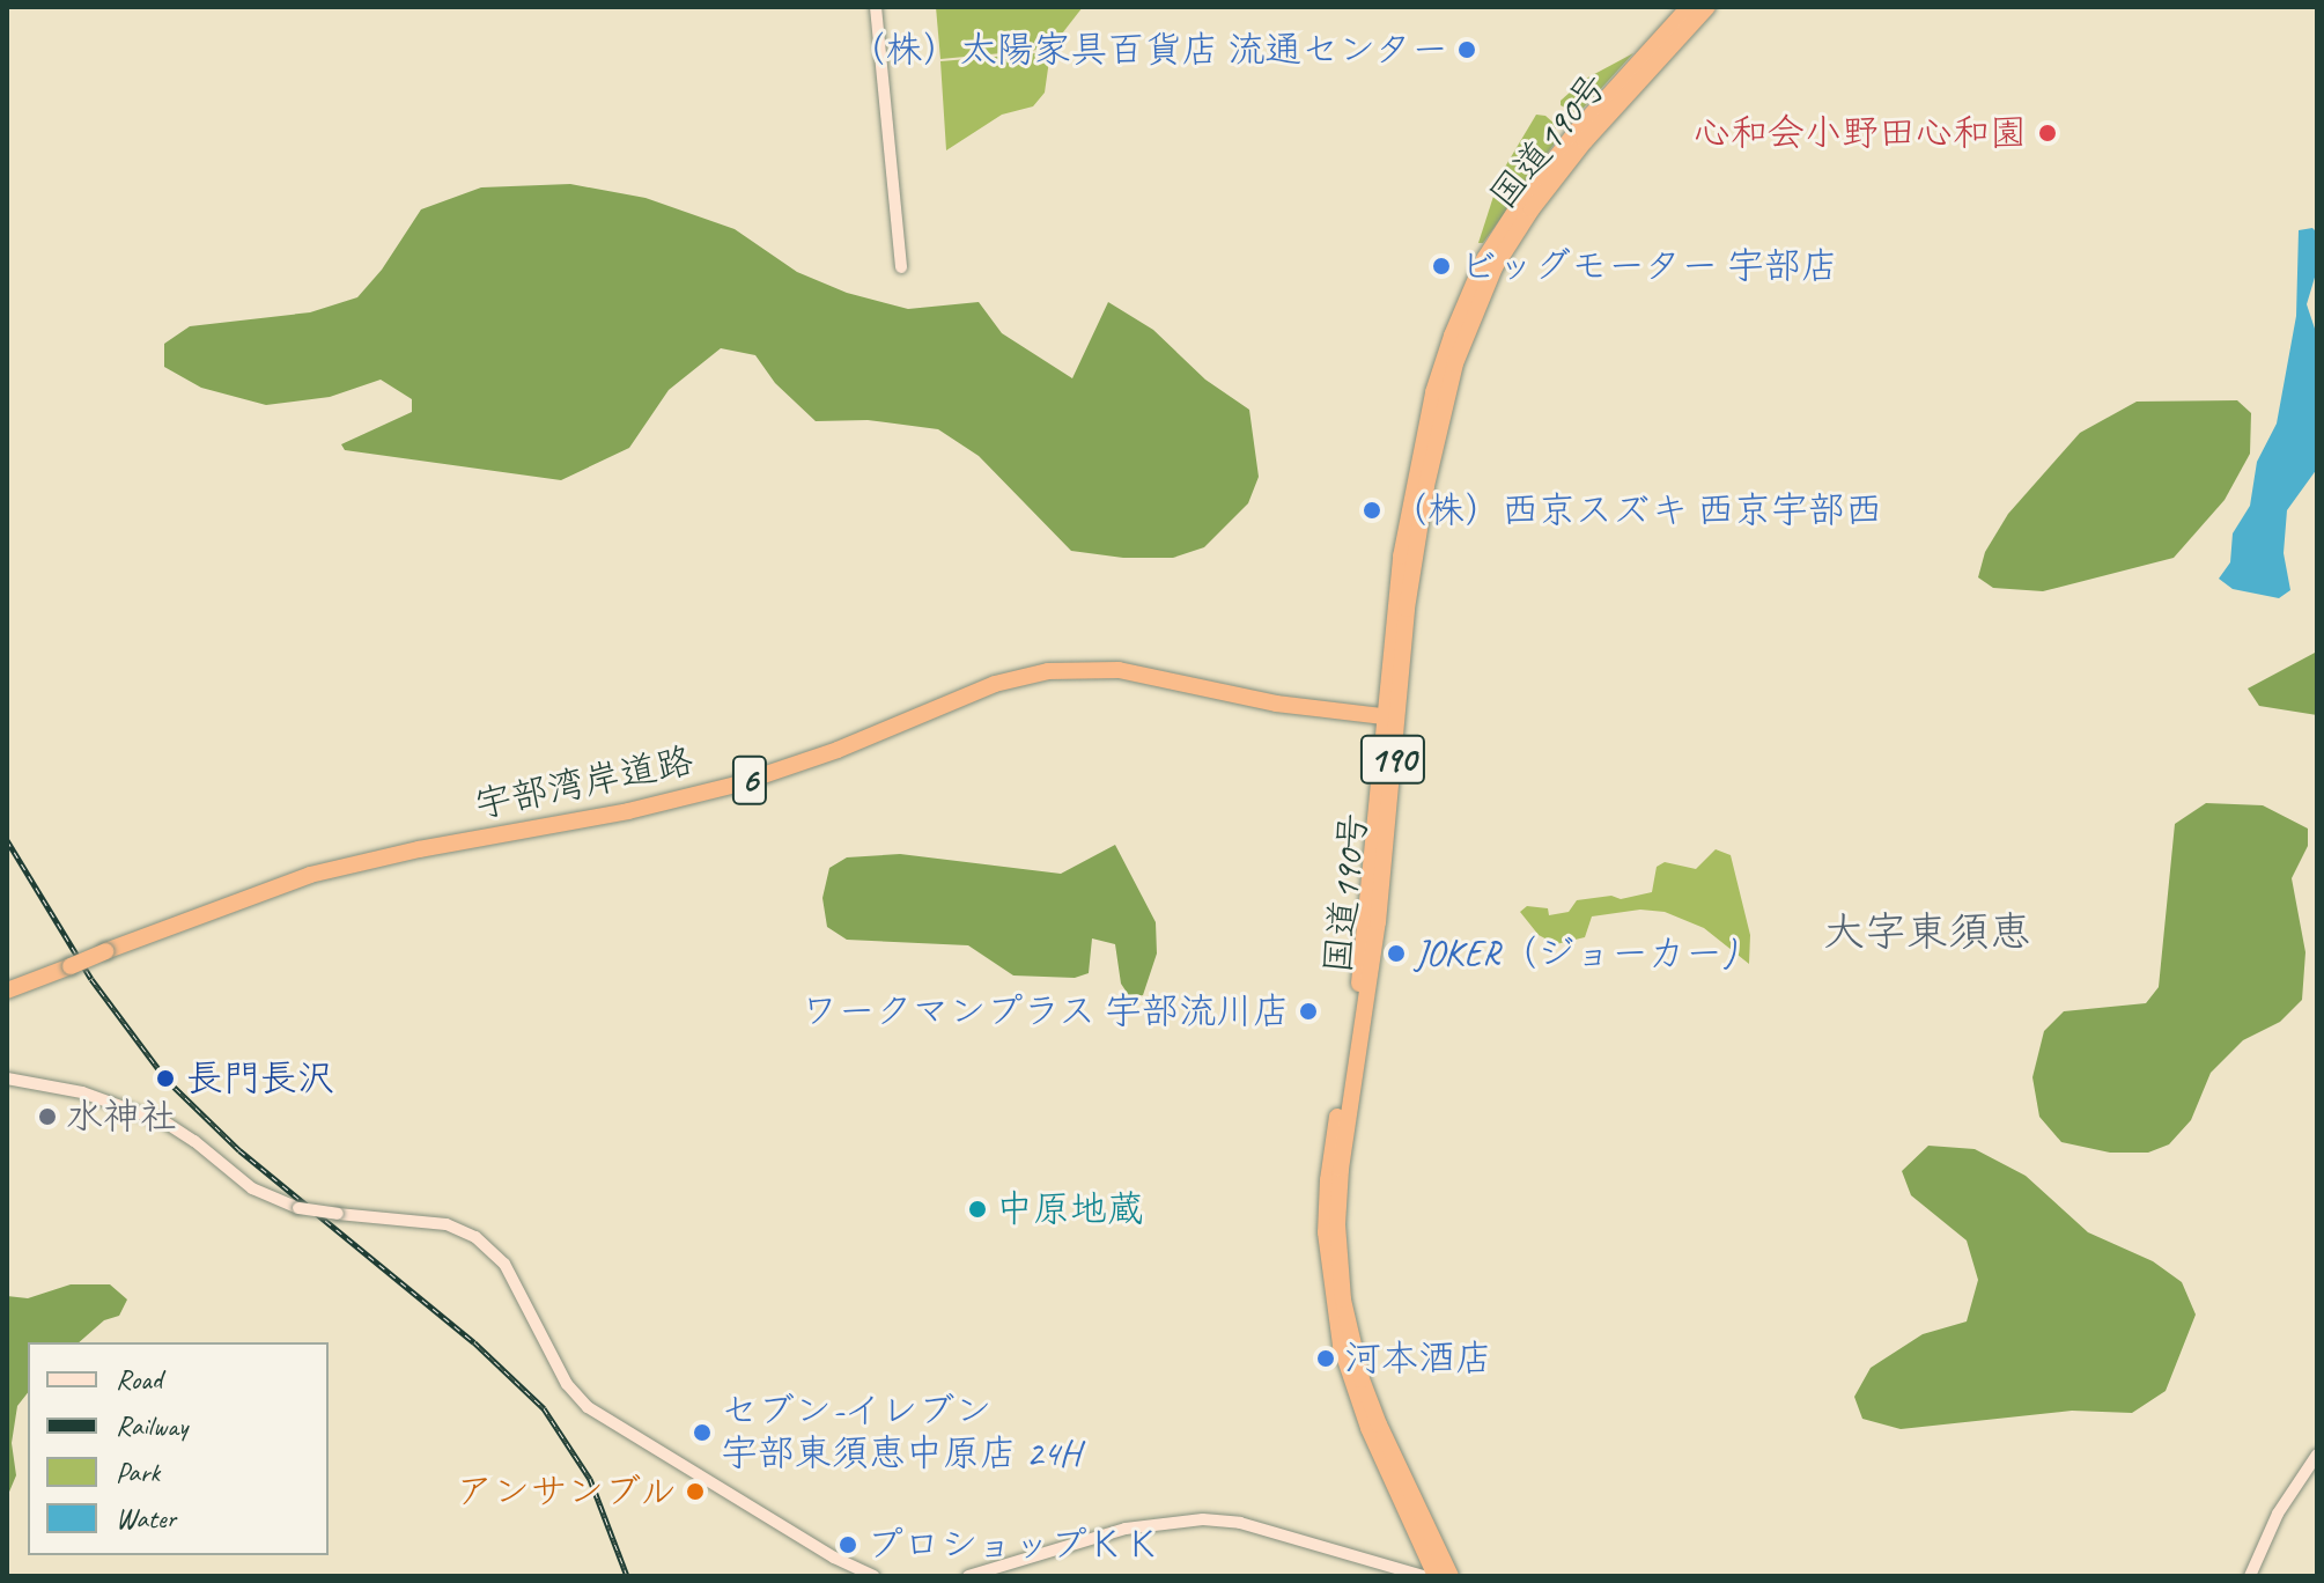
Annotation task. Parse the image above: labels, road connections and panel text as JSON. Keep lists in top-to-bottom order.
{
  "streets": {
    "highway": [
      "国道190号",
      "190",
      "6",
      "宇部湾岸道路"
    ]
  },
  "crossings": [
    ["国道190号", "宇部湾岸道路"]
  ],
  "districts": ["大字東須恵"],
  "places": [
    "（株）太陽家具百貨店 流通センター",
    "心和会小野田心和園",
    "ビッグモーター 宇部店",
    "（株）西京スズキ 西京宇部西",
    "JOKER（ジョーカー)",
    "ワークマンプラス 宇部流川店",
    "長門長沢",
    "水神社",
    "中原地蔵",
    "河本酒店",
    "セブン-イレブン 宇部東須恵中原店 24H",
    "アンサンブル",
    "プロショップＫＫ"
  ],
  "legend": [
    "Road",
    "Railway",
    "Park",
    "Water"
  ]
}
